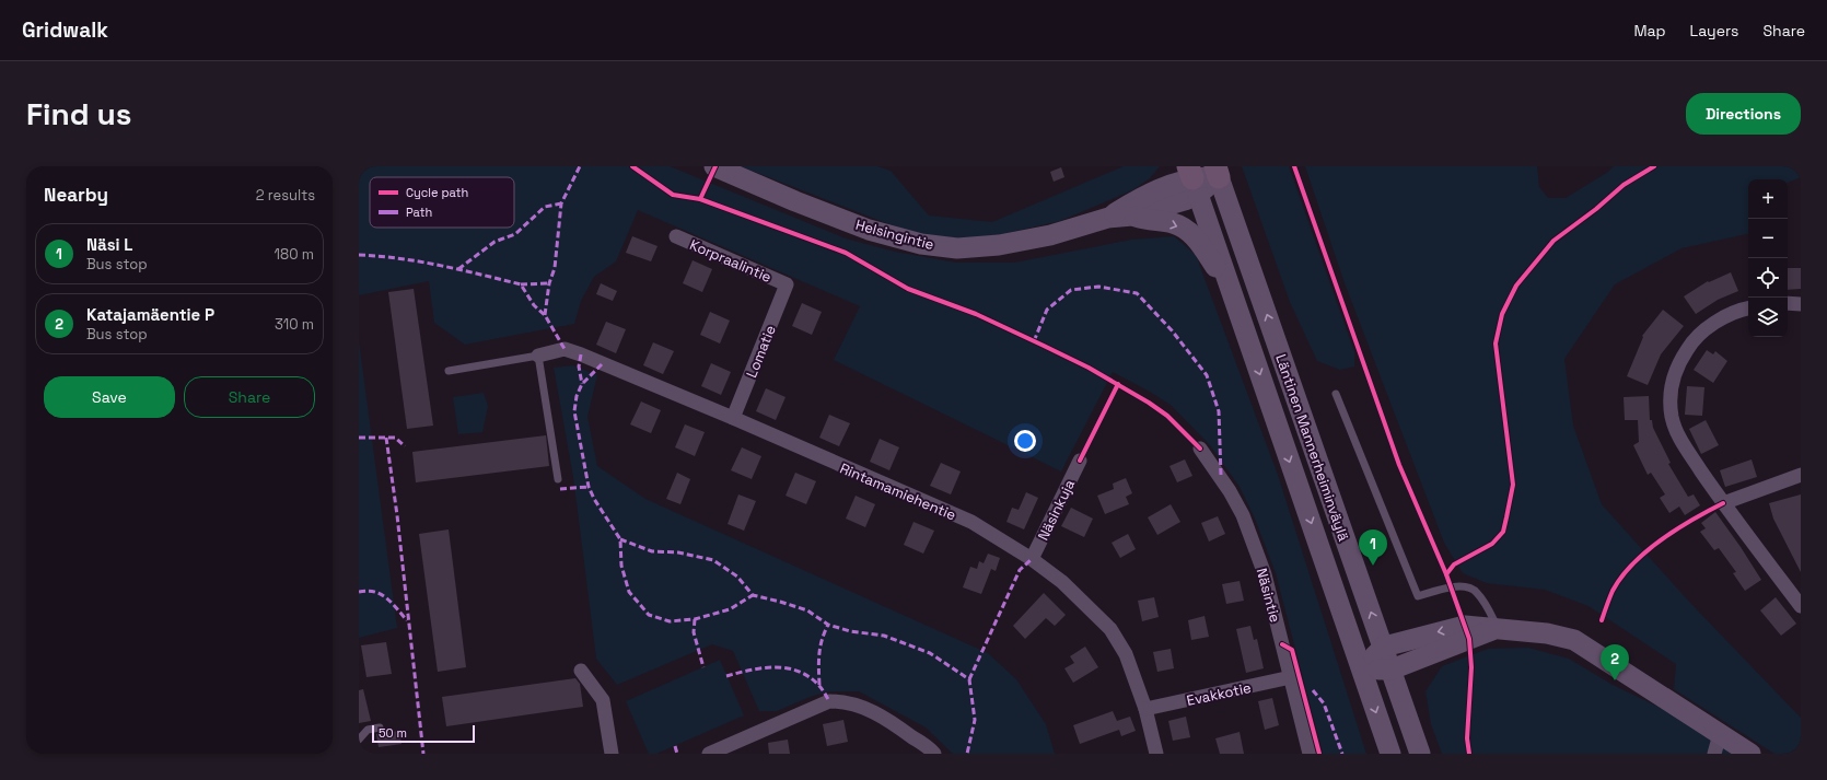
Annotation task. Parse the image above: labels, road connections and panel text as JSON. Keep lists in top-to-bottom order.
{
  "streets": {
    "main road": ["Helsingintie", "Läntinen Mannerheiminväylä"],
    "street": [
      "Korpraalintie",
      "Lomatie",
      "Rintamamiehentie",
      "Näsinkuja",
      "Näsintie",
      "Evakkotie"
    ]
  },
  "crossings": [
    ["Helsingintie", "Läntinen Mannerheiminväylä"],
    ["Korpraalintie", "Lomatie"],
    ["Lomatie", "Rintamamiehentie"],
    ["Rintamamiehentie", "Näsinkuja"],
    ["Rintamamiehentie", "Evakkotie"],
    ["Näsintie", "Evakkotie"]
  ],
  "legend": ["Cycle path", "Path"],
  "scale_bar": "50 m",
  "page": {
    "header": "Gridwalk",
    "nav": ["Map", "Layers", "Share"],
    "buttons": [
      "Directions",
      ["Save", "Share"]
    ],
    "title": "Find us",
    "heading": ["Nearby", "2 results"],
    "map_buttons": ["+", "−"],
    "list": [
      {
        "mark": "1",
        "name": "Näsi L",
        "note": "Bus stop",
        "value": "180 m"
      },
      {
        "mark": "2",
        "name": "Katajamäentie P",
        "note": "Bus stop",
        "value": "310 m"
      }
    ],
    "pins": ["1", "2"],
    "scale": "50 m"
  }
}
